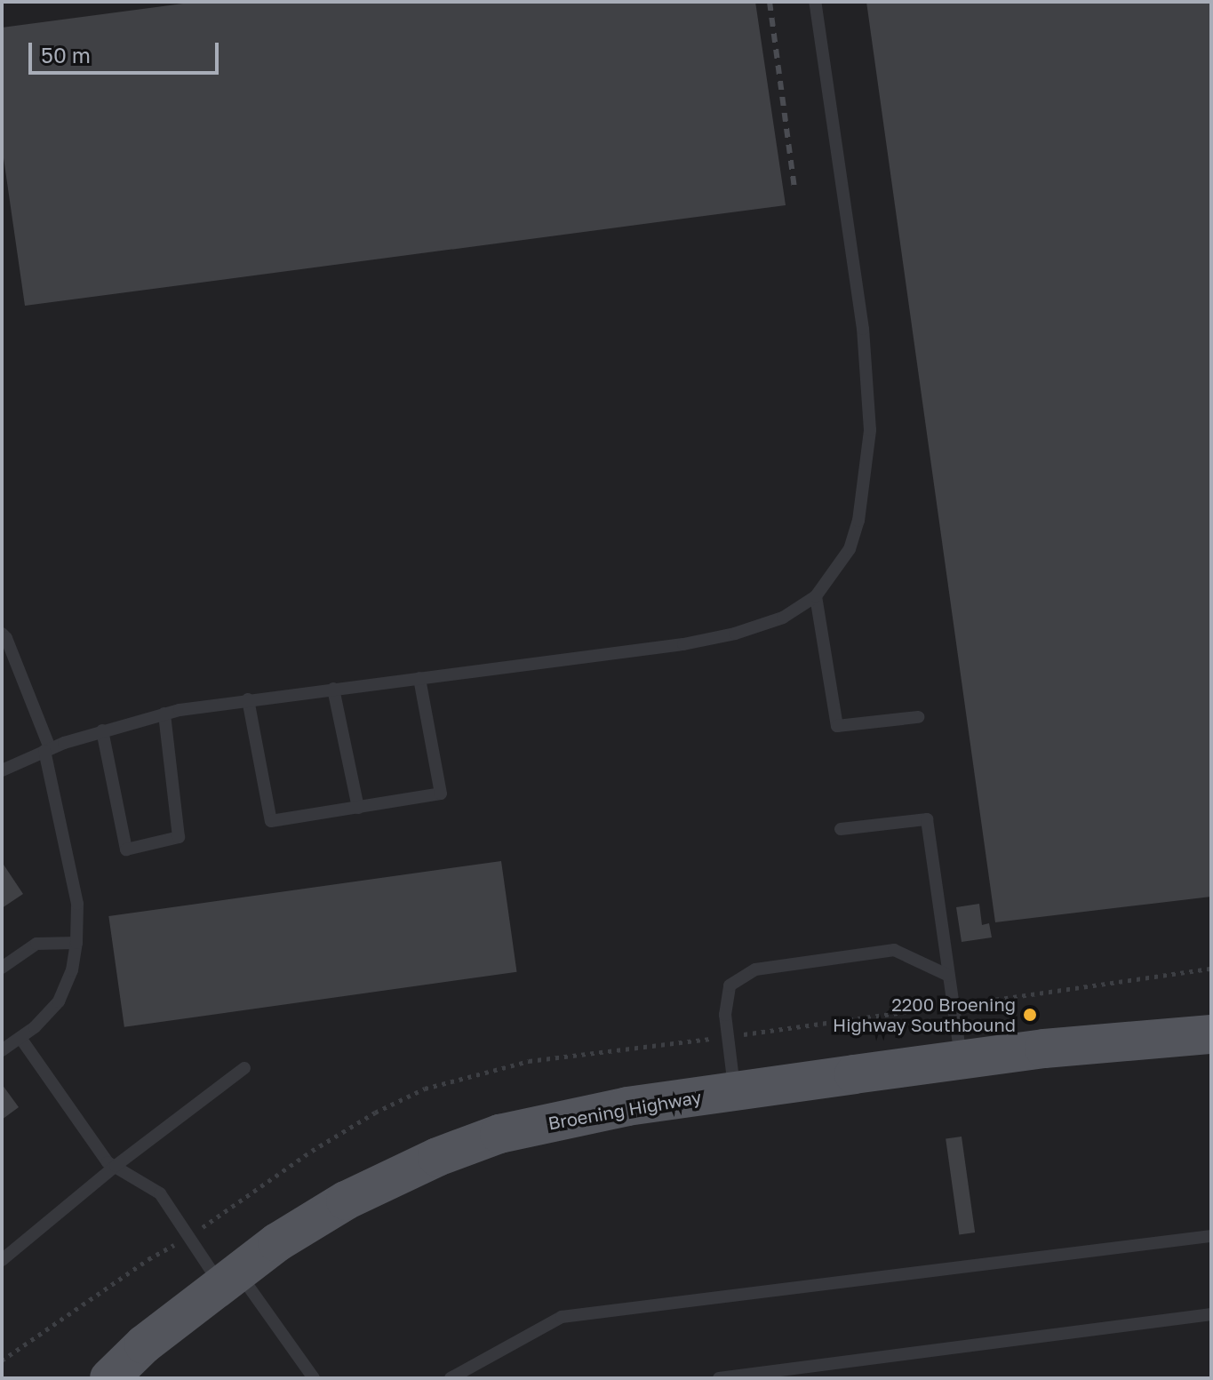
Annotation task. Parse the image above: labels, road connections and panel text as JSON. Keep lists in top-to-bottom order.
{
  "streets": {
    "main road": ["Broening Highway"]
  },
  "places": ["2200 Broening Highway Southbound"],
  "scale_bar": "50 m"
}
